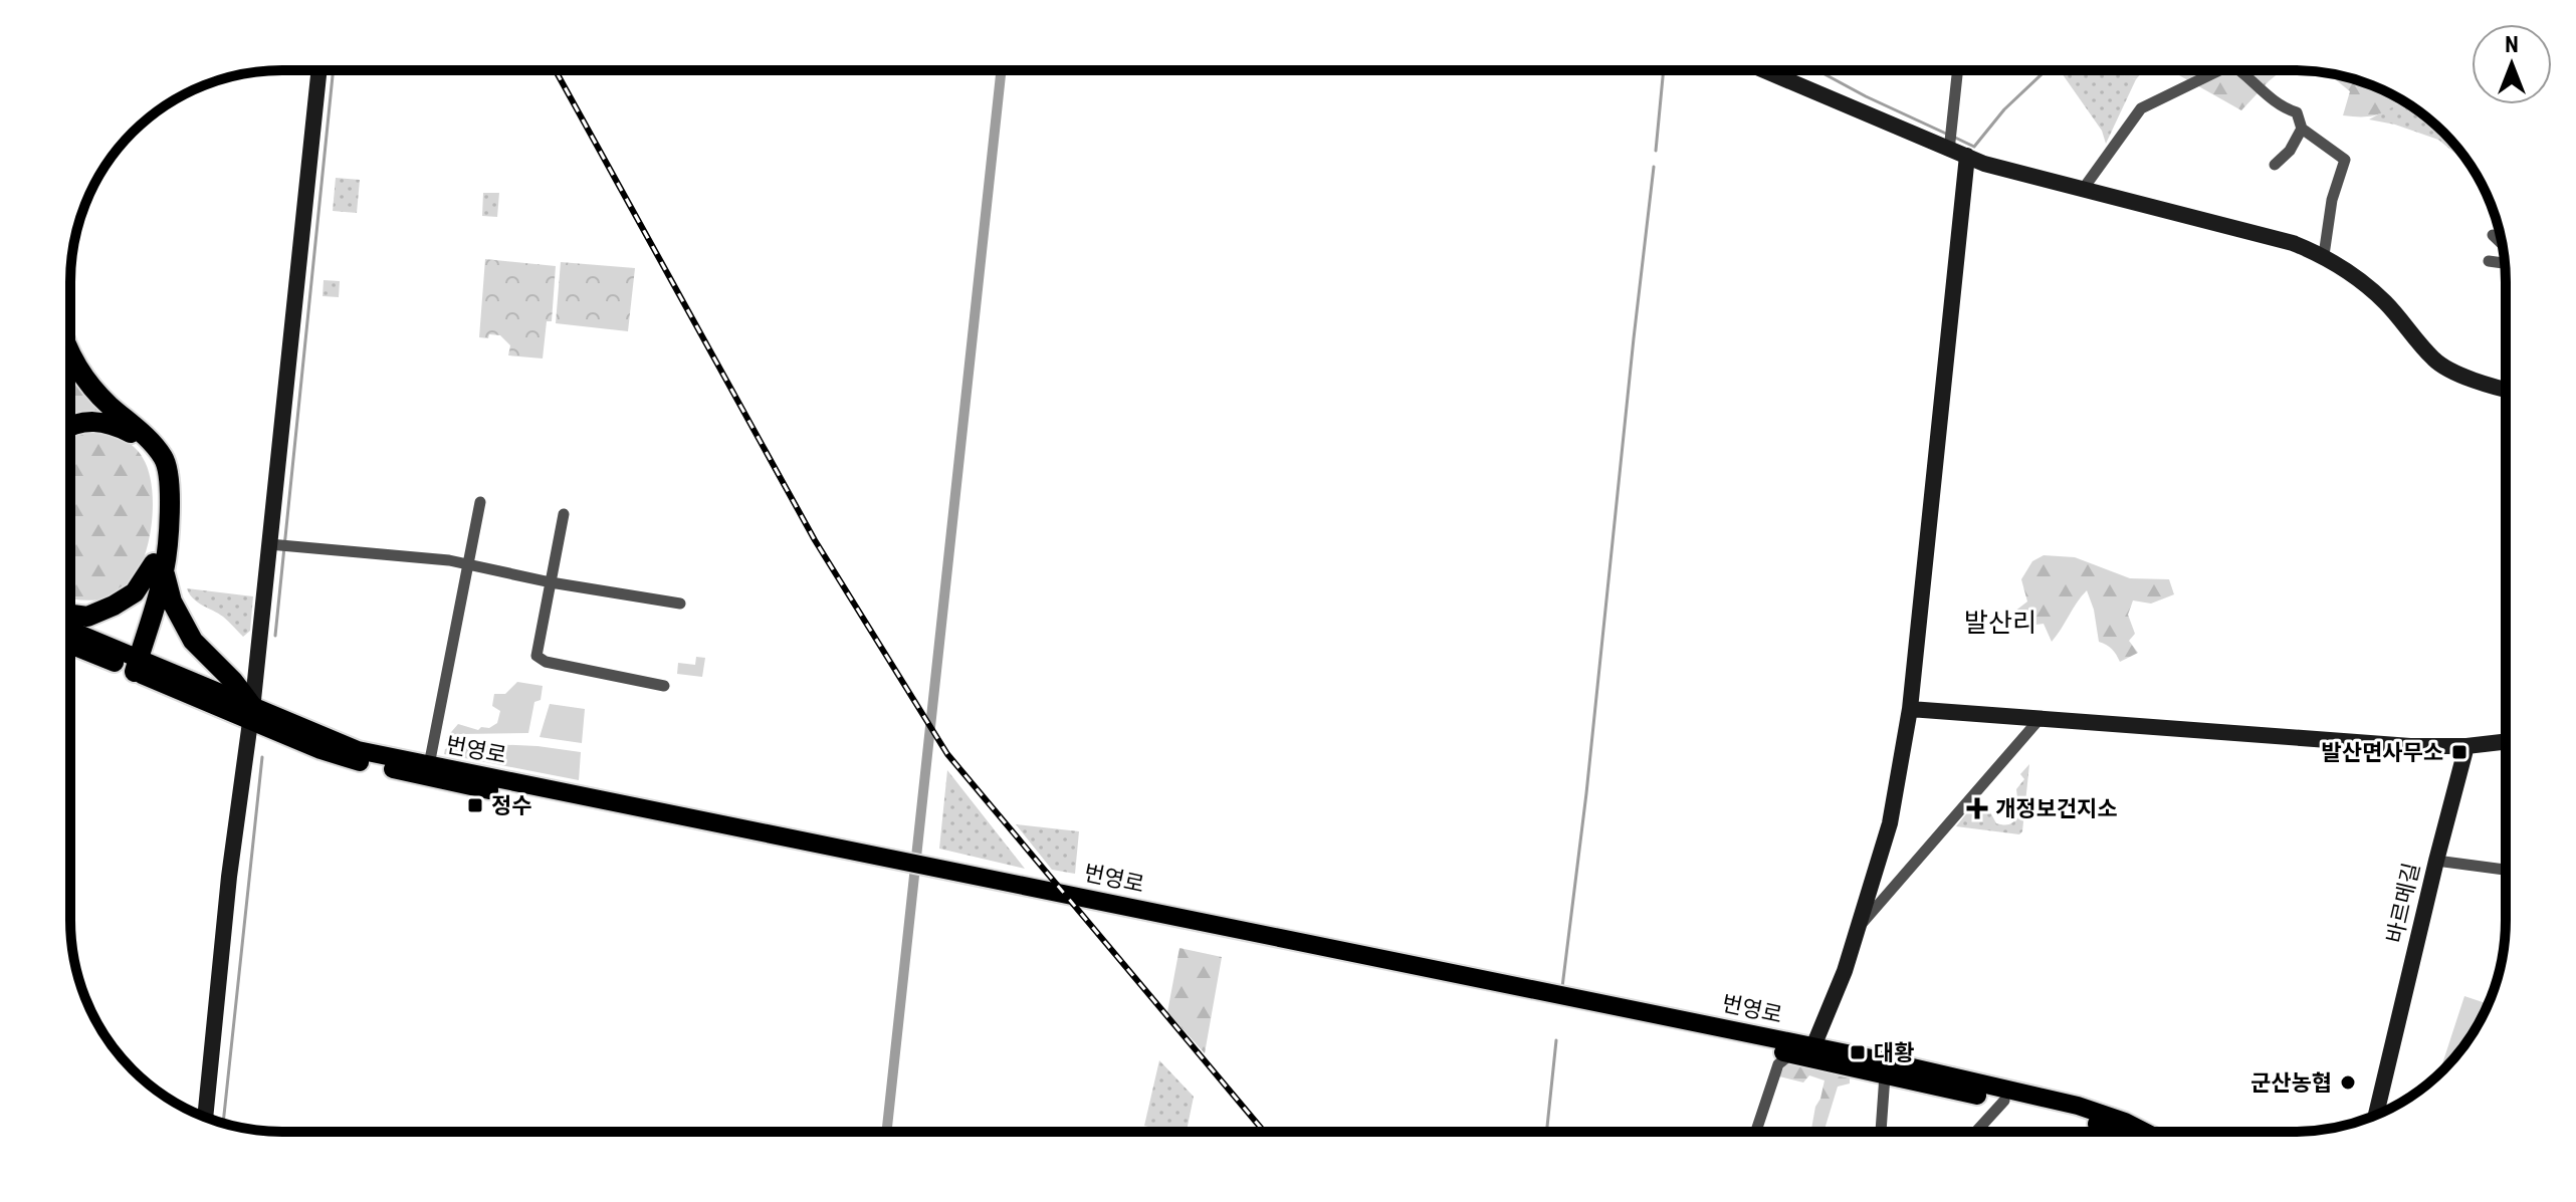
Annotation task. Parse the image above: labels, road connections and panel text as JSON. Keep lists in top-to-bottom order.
{
  "streets": {
    "main road": ["번영로"],
    "street": ["바르메길"]
  },
  "districts": ["발산리"],
  "places": {
    "transit": ["발산면사무소", "정수", "대황"],
    "health": ["개정보건지소"],
    "other": ["군산농협"]
  },
  "north": "top"
}
